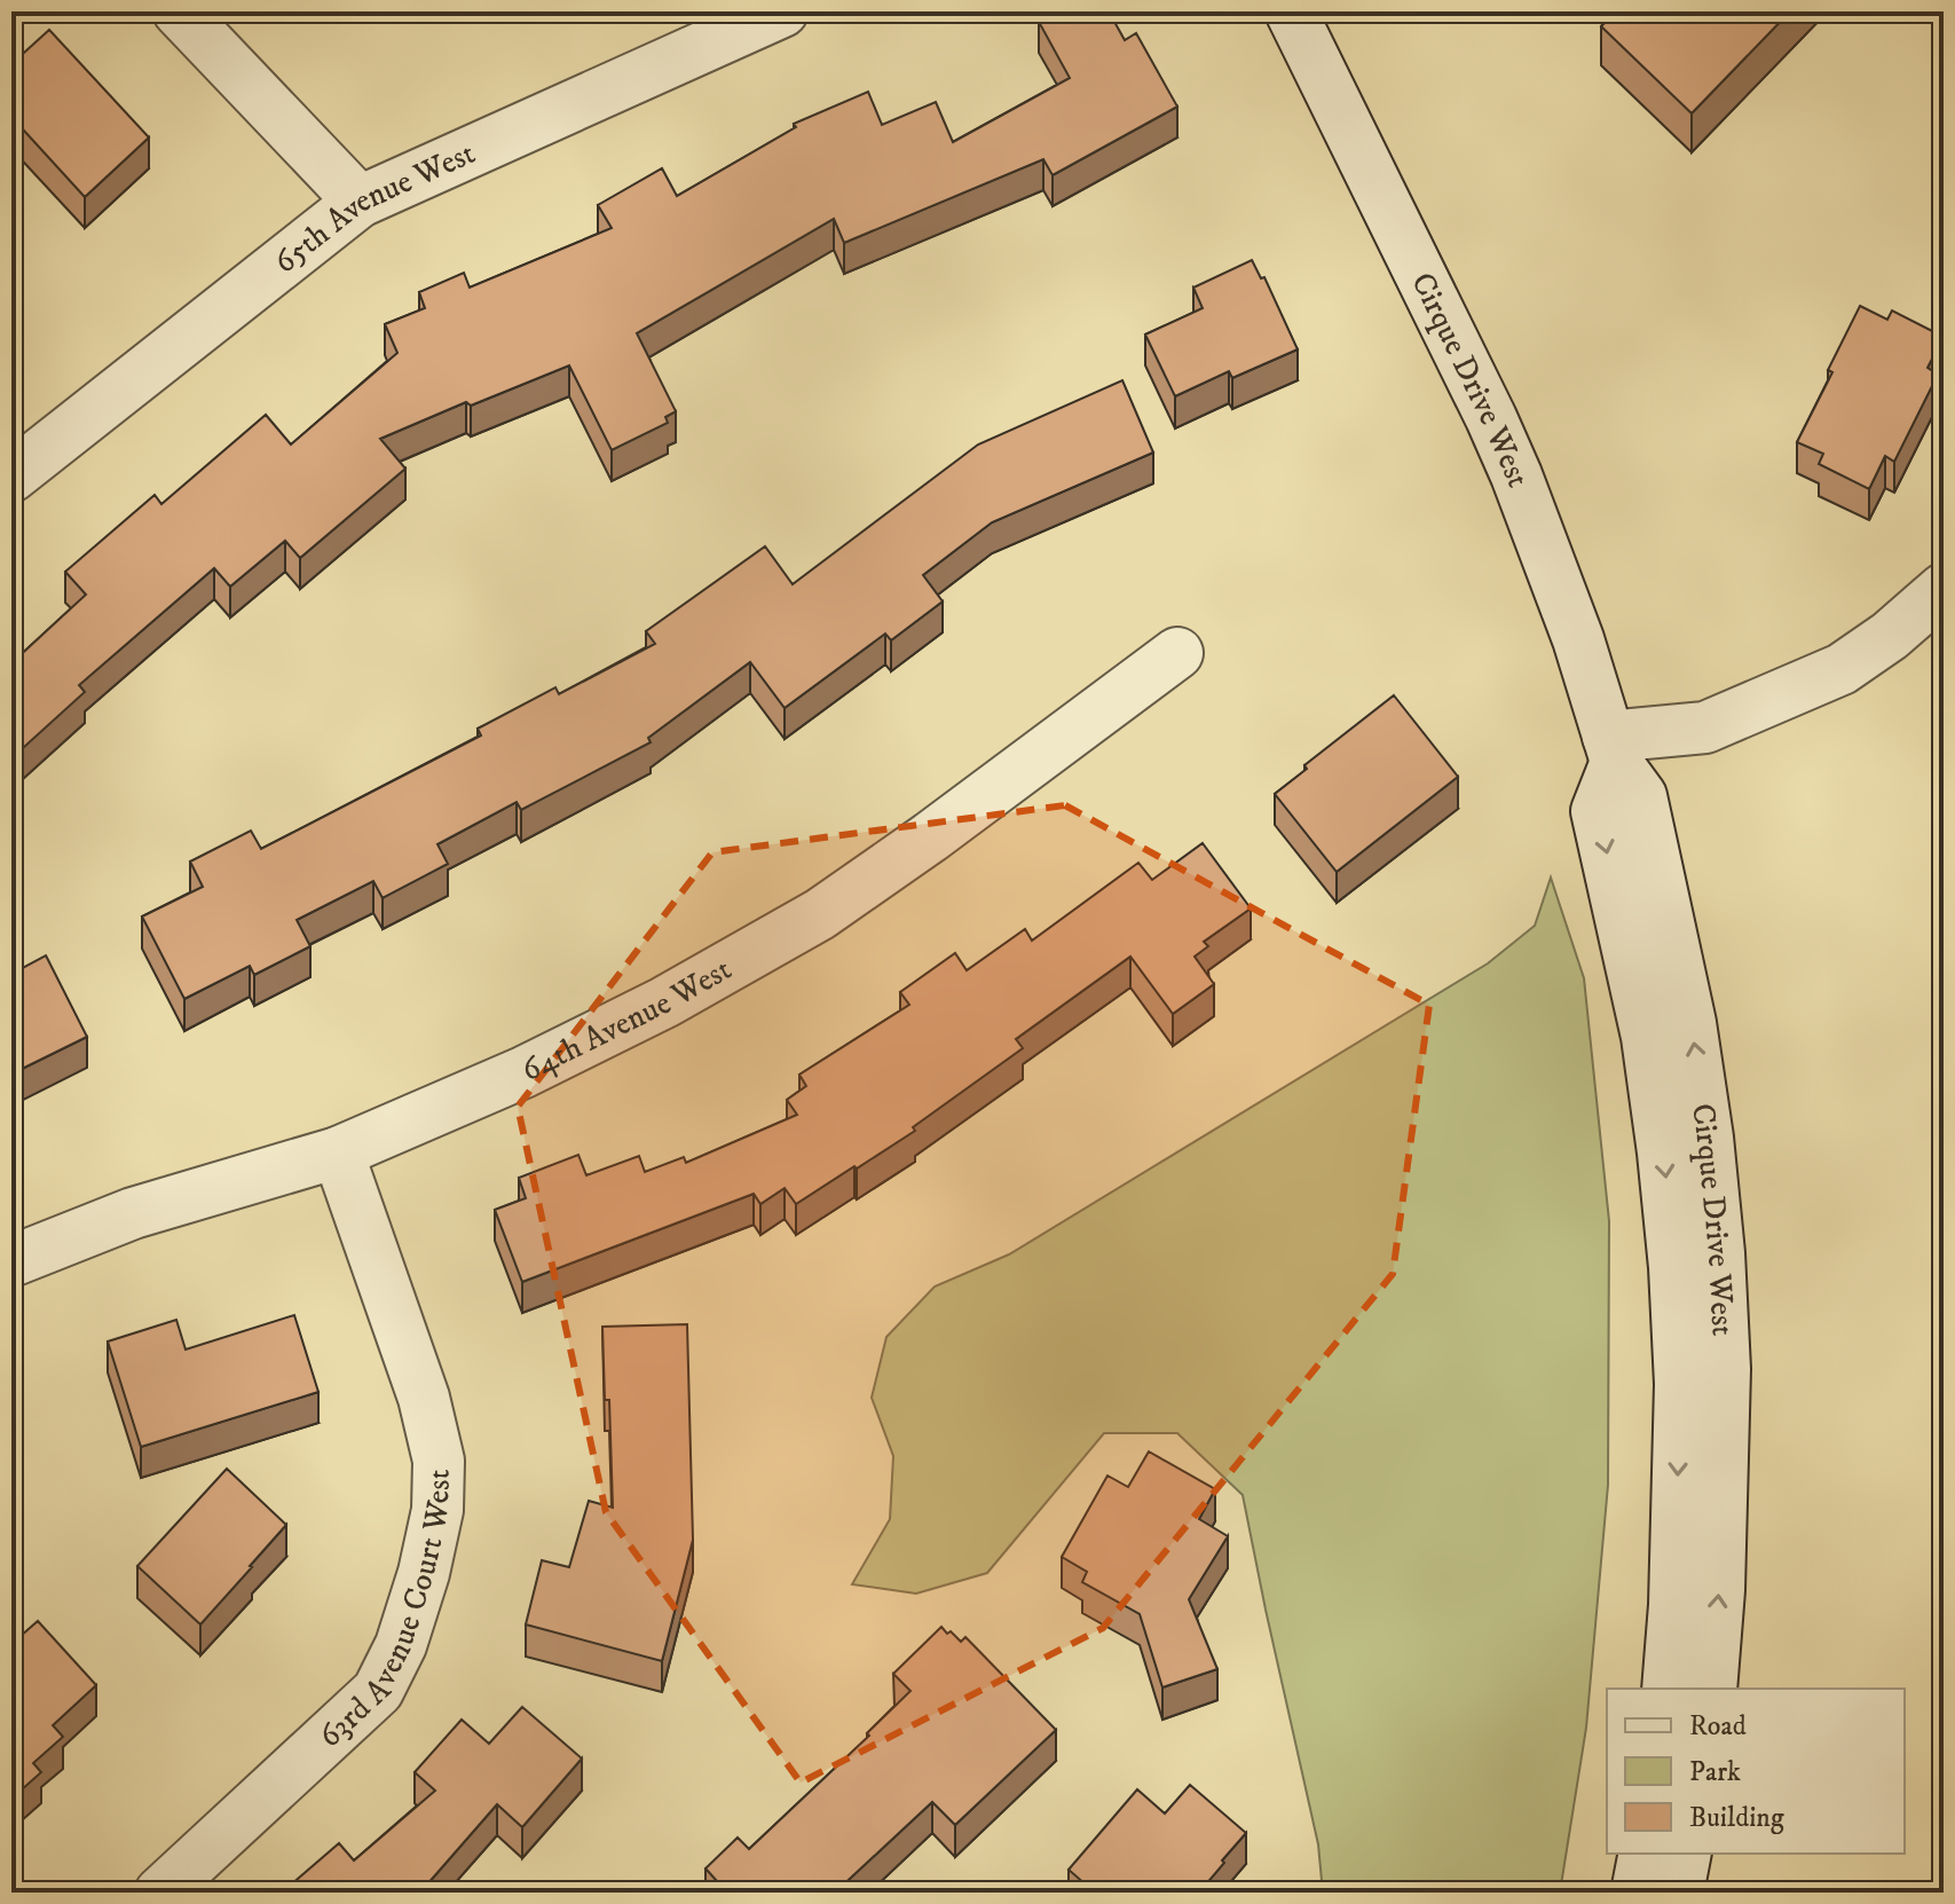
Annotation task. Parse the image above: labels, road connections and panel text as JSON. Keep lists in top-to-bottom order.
{
  "streets": {
    "street": [
      "65th Avenue West",
      "Cirque Drive West",
      "64th Avenue West",
      "63rd Avenue Court West"
    ]
  },
  "crossings": [
    ["64th Avenue West", "63rd Avenue Court West"]
  ],
  "legend": ["Road", "Park", "Building"]
}
